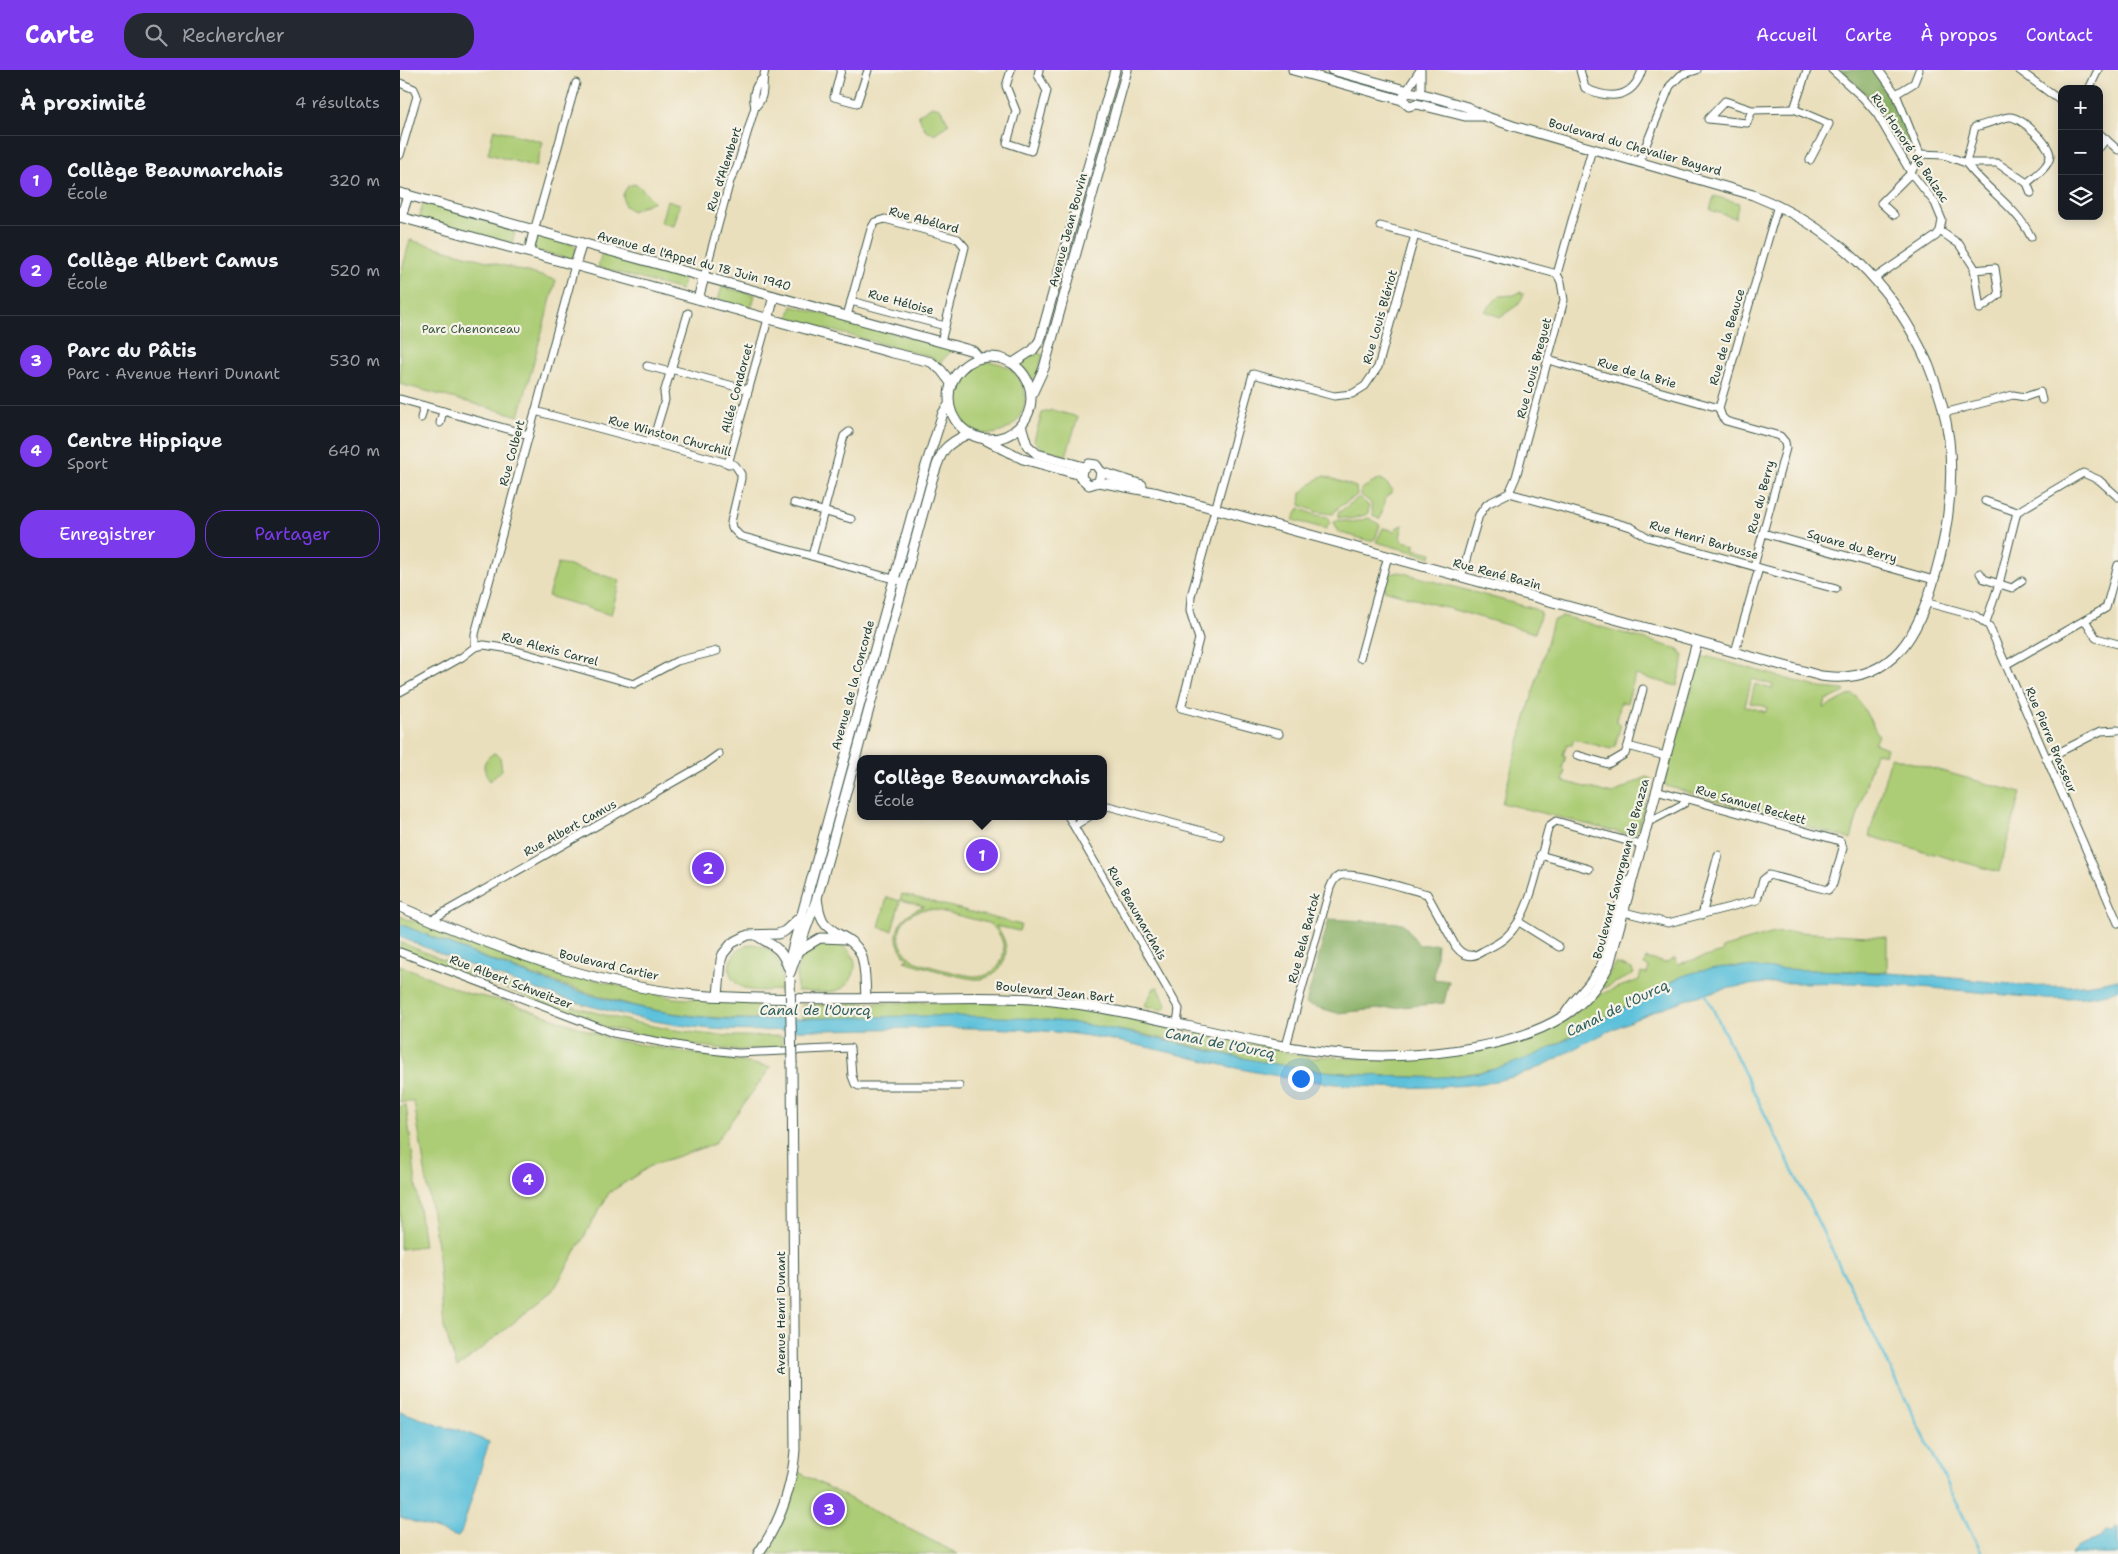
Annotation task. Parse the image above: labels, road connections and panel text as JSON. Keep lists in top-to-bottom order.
{
  "streets": {
    "street": [
      "Boulevard du Chevalier Bayard",
      "Rue Honoré de Balzac",
      "Rue d'Alembert",
      "Rue Abélard",
      "Avenue Jean Bouvin",
      "Avenue de l'Appel du 18 Juin 1940",
      "Rue Héloise",
      "Rue Louis Blériot",
      "Rue de la Beauce",
      "Rue Louis Breguet",
      "Rue de la Brie",
      "Allée Condorcet",
      "Rue Winston Churchill",
      "Rue Colbert",
      "Rue du Berry",
      "Rue Henri Barbusse",
      "Square du Berry",
      "Rue René Bazin",
      "Rue Alexis Carrel",
      "Avenue de la Concorde",
      "Rue Pierre Brasseur",
      "Rue Samuel Beckett",
      "Rue Albert Camus",
      "Boulevard Savorgnan de Brazza",
      "Rue Beaumarchais",
      "Rue Bela Bartok",
      "Boulevard Cartier",
      "Rue Albert Schweitzer",
      "Boulevard Jean Bart",
      "Avenue Henri Dunant"
    ]
  },
  "crossings": [
    ["Boulevard du Chevalier Bayard", "Rue de la Beauce"],
    ["Boulevard du Chevalier Bayard", "Square du Berry"],
    ["Boulevard du Chevalier Bayard", "Rue René Bazin"],
    ["Rue d'Alembert", "Avenue de l'Appel du 18 Juin 1940"],
    ["Rue Abélard", "Avenue de l'Appel du 18 Juin 1940"],
    ["Rue Abélard", "Rue Héloise"],
    ["Avenue Jean Bouvin", "Avenue de l'Appel du 18 Juin 1940"],
    ["Avenue Jean Bouvin", "Avenue de la Concorde"],
    ["Avenue de l'Appel du 18 Juin 1940", "Avenue de la Concorde"],
    ["Rue Louis Blériot", "Rue René Bazin"],
    ["Rue de la Beauce", "Rue de la Brie"],
    ["Rue de la Beauce", "Rue du Berry"],
    ["Rue Louis Breguet", "Rue de la Brie"],
    ["Rue Louis Breguet", "Rue Henri Barbusse"],
    ["Rue de la Brie", "Rue du Berry"],
    ["Allée Condorcet", "Rue Winston Churchill"],
    ["Rue Winston Churchill", "Rue Colbert"],
    ["Rue Winston Churchill", "Avenue de la Concorde"],
    ["Rue Colbert", "Rue Alexis Carrel"],
    ["Rue du Berry", "Rue Henri Barbusse"],
    ["Rue du Berry", "Square du Berry"],
    ["Rue du Berry", "Rue René Bazin"],
    ["Rue René Bazin", "Boulevard Savorgnan de Brazza"],
    ["Avenue de la Concorde", "Avenue Henri Dunant"],
    ["Rue Samuel Beckett", "Boulevard Savorgnan de Brazza"],
    ["Rue Albert Camus", "Boulevard Cartier"],
    ["Boulevard Savorgnan de Brazza", "Rue Bela Bartok"],
    ["Boulevard Savorgnan de Brazza", "Boulevard Jean Bart"],
    ["Rue Beaumarchais", "Boulevard Jean Bart"],
    ["Rue Bela Bartok", "Boulevard Jean Bart"],
    ["Boulevard Cartier", "Boulevard Jean Bart"]
  ],
  "water": ["Canal de l'Ourcq"],
  "parks": ["Parc Chenonceau"],
  "page": {
    "header": "Carte",
    "search": "Rechercher",
    "nav": [
      "Accueil",
      "Carte",
      "À propos",
      "Contact"
    ],
    "heading": ["À proximité", "4 résultats"],
    "map_buttons": ["+", "−"],
    "list": [
      {
        "mark": "1",
        "name": "Collège Beaumarchais",
        "note": "École",
        "value": "320 m"
      },
      {
        "mark": "2",
        "name": "Collège Albert Camus",
        "note": "École",
        "value": "520 m"
      },
      {
        "mark": "3",
        "name": "Parc du Pâtis",
        "note": "Parc · Avenue Henri Dunant",
        "value": "530 m"
      },
      {
        "mark": "4",
        "name": "Centre Hippique",
        "note": "Sport",
        "value": "640 m"
      }
    ],
    "buttons": ["Enregistrer", "Partager"],
    "popup": ["Collège Beaumarchais", "École"],
    "pins": [
      "1",
      "2",
      "4",
      "3"
    ]
  }
}
